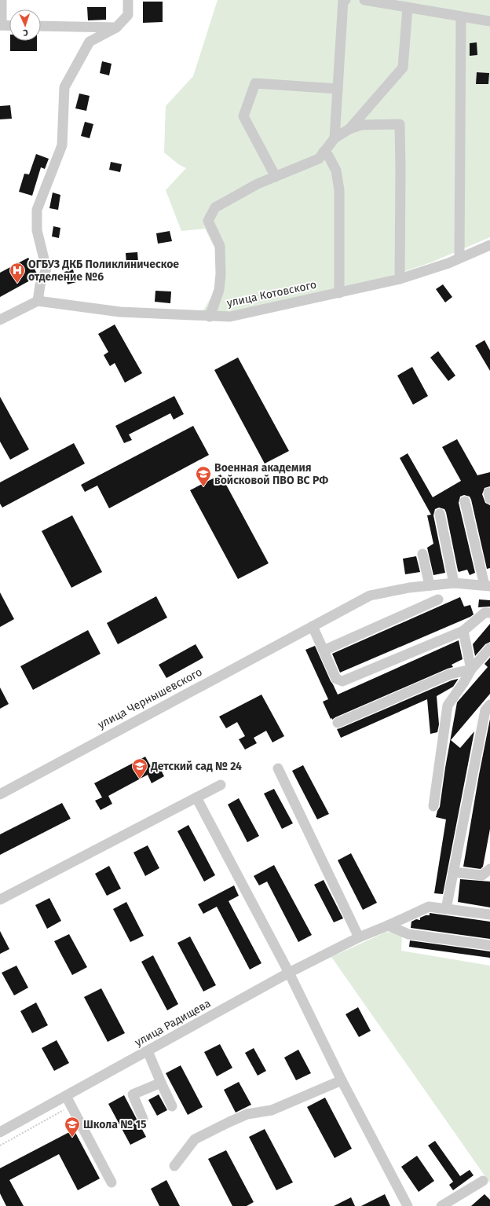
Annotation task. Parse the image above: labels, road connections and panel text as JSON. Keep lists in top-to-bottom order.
{
  "streets": {
    "street": ["улица Котовского", "улица Чернышевского", "улица Радищева"]
  },
  "places": {
    "hospital": ["ОГБУЗ ДКБ Поликлиническое отделение №6"],
    "school or university": ["Военная академия войсковой ПВО ВС РФ", "Детский сад № 24", "Школа № 15"]
  },
  "north": "bottom"
}
